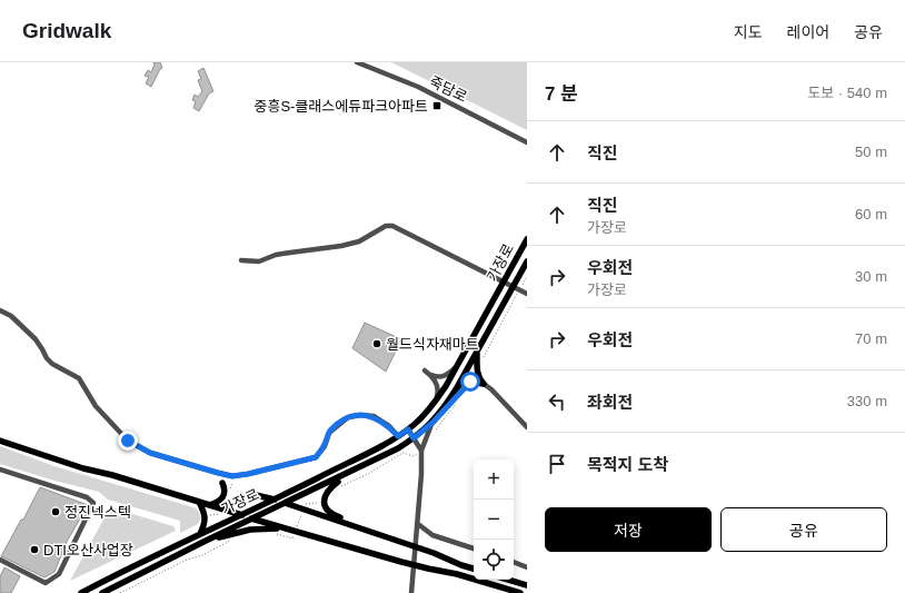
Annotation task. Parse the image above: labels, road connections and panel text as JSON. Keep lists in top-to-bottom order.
{
  "streets": {
    "main road": ["가장로"],
    "street": ["죽담로"]
  },
  "places": {
    "transit": ["중흥S-클래스에듀파크아파트"],
    "other": ["월드식자재마트", "정진넥스텍", "DTI오산사업장"]
  },
  "page": {
    "header": "Gridwalk",
    "nav": ["지도", "레이어", "공유"],
    "heading": ["7 분", "도보 · 540 m"],
    "list": [
      ["직진", "50 m"],
      ["직진", "가장로", "60 m"],
      ["우회전", "가장로", "30 m"],
      ["우회전", "70 m"],
      ["좌회전", "330 m"],
      "목적지 도착"
    ],
    "map_buttons": ["+", "−"],
    "buttons": ["저장", "공유"]
  }
}
